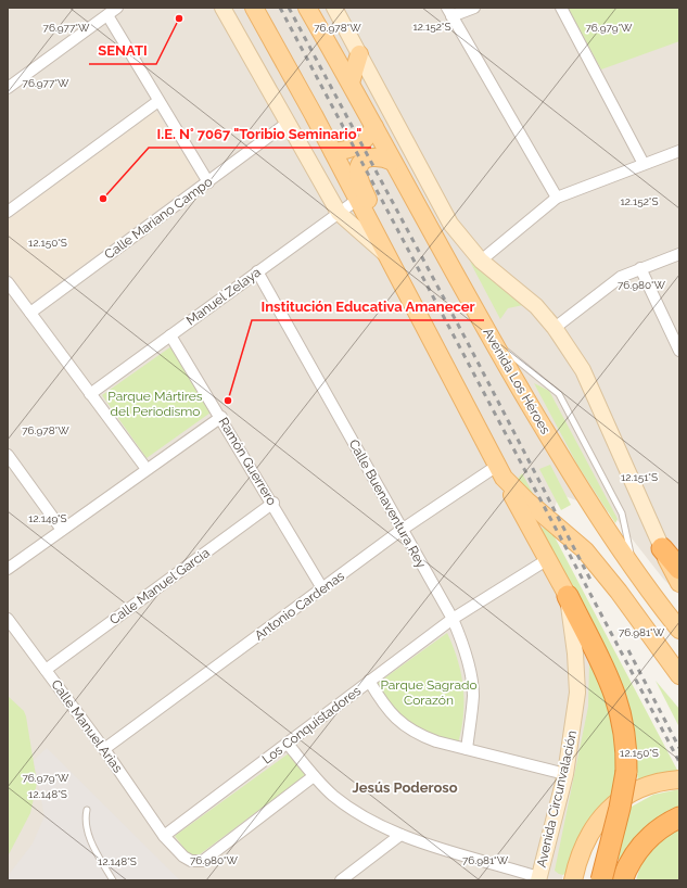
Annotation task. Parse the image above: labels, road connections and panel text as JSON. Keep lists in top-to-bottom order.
{
  "streets": {
    "main road": ["Avenida Los Héroes", "Avenida Circunvalación"],
    "street": [
      "Calle Mariano Campo",
      "Manuel Zelaya",
      "Ramón Guerrero",
      "Calle Buenaventura Rey",
      "Calle Manuel Garcia",
      "Antonio Cardenas",
      "Los Conquistadores",
      "Calle Manuel Arias"
    ]
  },
  "crossings": [
    ["Manuel Zelaya", "Ramón Guerrero"],
    ["Manuel Zelaya", "Calle Buenaventura Rey"],
    ["Ramón Guerrero", "Calle Manuel Garcia"],
    ["Ramón Guerrero", "Antonio Cardenas"],
    ["Calle Buenaventura Rey", "Antonio Cardenas"],
    ["Calle Buenaventura Rey", "Los Conquistadores"],
    ["Calle Manuel Garcia", "Calle Manuel Arias"],
    ["Antonio Cardenas", "Calle Manuel Arias"],
    ["Antonio Cardenas", "Avenida Circunvalación"],
    ["Los Conquistadores", "Calle Manuel Arias"],
    ["Los Conquistadores", "Avenida Circunvalación"]
  ],
  "districts": ["Jesús Poderoso"],
  "parks": ["Parque Mártires del Periodismo", "Parque Sagrado Corazón"],
  "places": ["SENATI", "I.E. N° 7067 \"Toribio Seminario\"", "Institución Educativa Amanecer"],
  "coordinates": [
    "12.152°S",
    "76.977°W",
    "76.978°W",
    "76.979°W",
    "12.150°S",
    "76.980°W",
    "12.151°S",
    "12.149°S",
    "76.981°W",
    "12.148°S"
  ]
}
